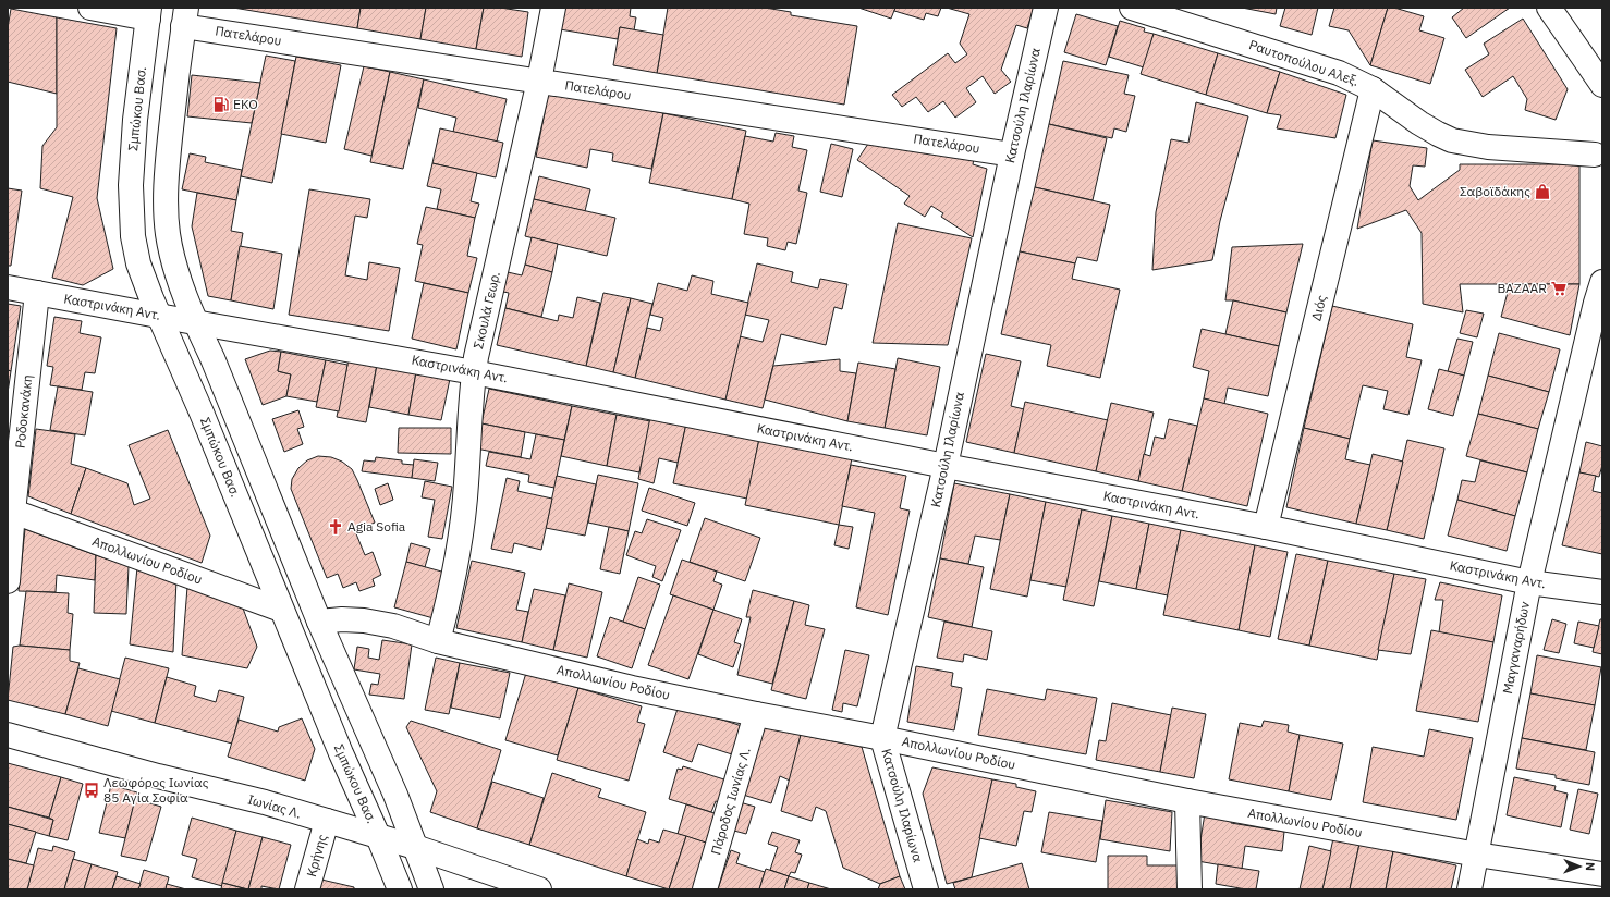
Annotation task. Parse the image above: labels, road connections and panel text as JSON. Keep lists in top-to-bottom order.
{
  "streets": {
    "street": [
      "Πατελάρου",
      "Ραυτοπούλου Αλεξ.",
      "Κατσούλη Ιλαρίωνα",
      "Σμπώκου Βασ.",
      "Καστρινάκη Αντ.",
      "Διός",
      "Σκουλά Γεωρ.",
      "Ροδοκανάκη",
      "Απολλωνίου Ροδίου",
      "Μαγγαναρήδων",
      "Πάροδος Ιωνίας Λ.",
      "Ιωνίας Λ.",
      "Κρήνης"
    ]
  },
  "crossings": [
    ["Πατελάρου", "Κατσούλη Ιλαρίωνα"],
    ["Πατελάρου", "Σκουλά Γεωρ."],
    ["Ραυτοπούλου Αλεξ.", "Διός"],
    ["Κατσούλη Ιλαρίωνα", "Καστρινάκη Αντ."],
    ["Κατσούλη Ιλαρίωνα", "Απολλωνίου Ροδίου"],
    ["Σμπώκου Βασ.", "Καστρινάκη Αντ."],
    ["Σμπώκου Βασ.", "Απολλωνίου Ροδίου"],
    ["Σμπώκου Βασ.", "Ιωνίας Λ."],
    ["Καστρινάκη Αντ.", "Διός"],
    ["Καστρινάκη Αντ.", "Σκουλά Γεωρ."],
    ["Καστρινάκη Αντ.", "Ροδοκανάκη"],
    ["Καστρινάκη Αντ.", "Μαγγαναρήδων"],
    ["Σκουλά Γεωρ.", "Απολλωνίου Ροδίου"],
    ["Ροδοκανάκη", "Απολλωνίου Ροδίου"],
    ["Απολλωνίου Ροδίου", "Μαγγαναρήδων"],
    ["Απολλωνίου Ροδίου", "Πάροδος Ιωνίας Λ."],
    ["Ιωνίας Λ.", "Κρήνης"]
  ],
  "places": {
    "fuel station": ["ΕΚΟ"],
    "shop": ["Σαβοϊδάκης"],
    "supermarket": ["BAZAAR"],
    "church": ["Agia Sofia"],
    "bus stop": ["Λεωφόρος Ιωνίας 85 Αγία Σοφία"]
  },
  "north": "right"
}
